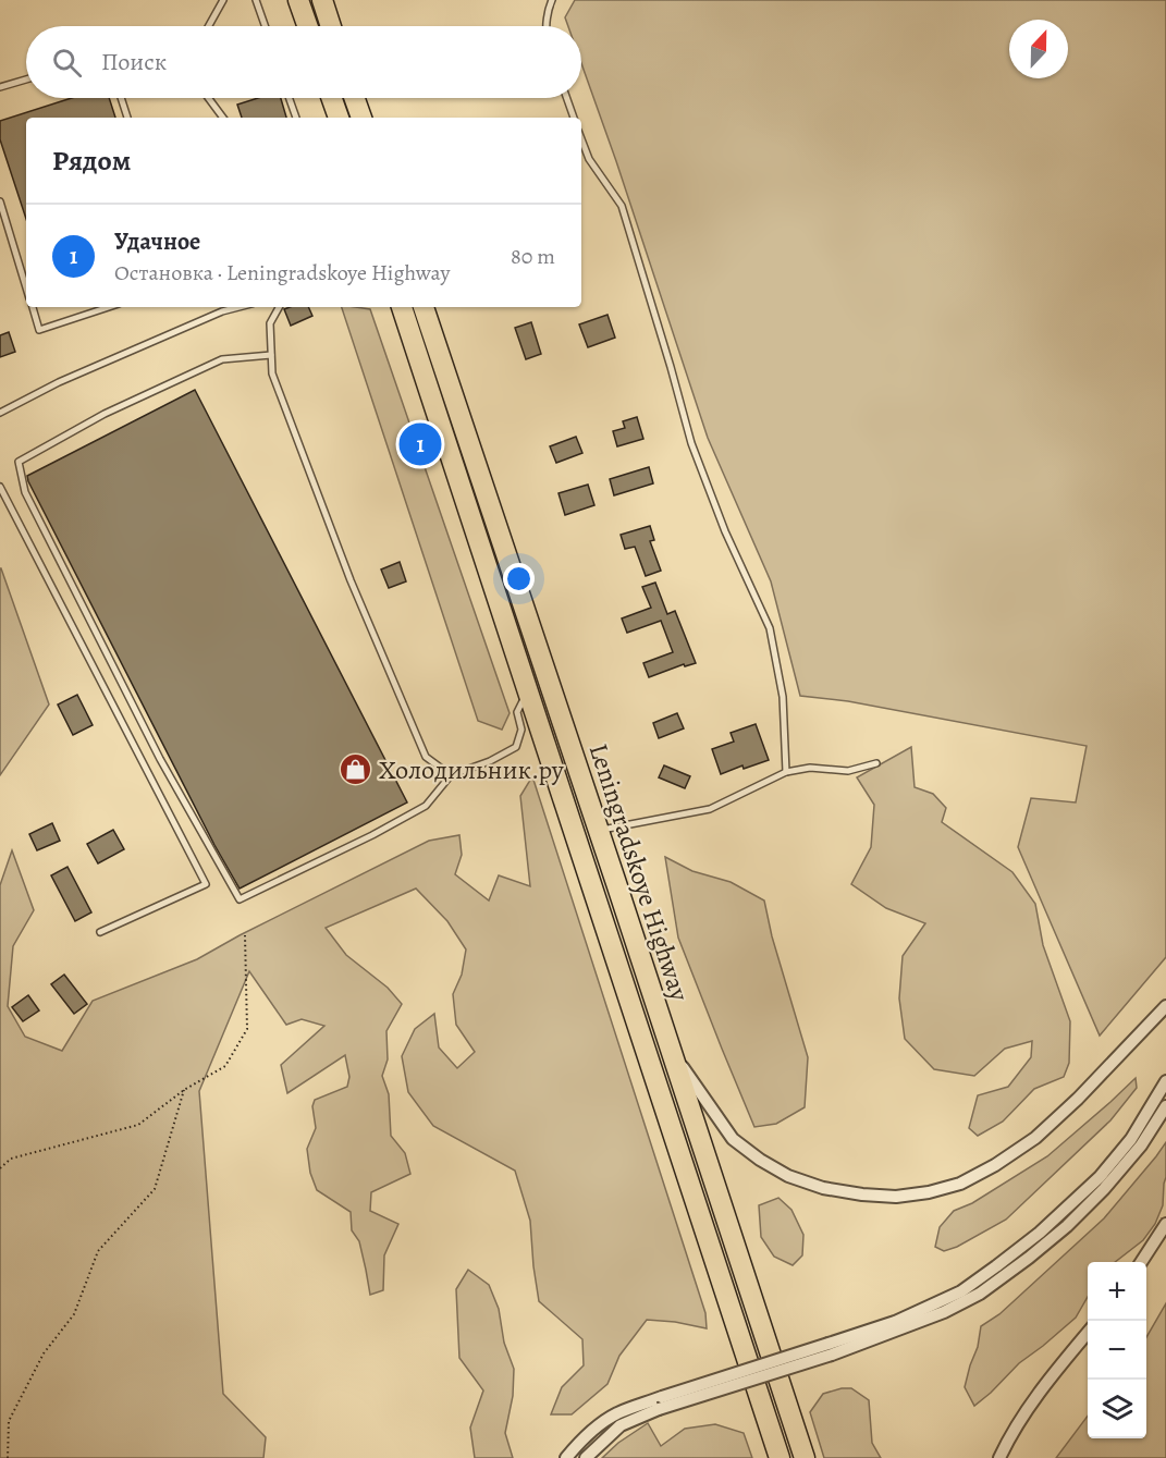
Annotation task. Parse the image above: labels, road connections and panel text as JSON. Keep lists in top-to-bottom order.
{
  "streets": {
    "highway": ["Leningradskoye Highway"]
  },
  "places": {
    "shop": ["Холодильник.ру"]
  },
  "north": "top",
  "page": {
    "search": "Поиск",
    "heading": "Рядом",
    "list": [
      {
        "mark": "1",
        "name": "Удачное",
        "note": "Остановка · Leningradskoye Highway",
        "value": "80 m"
      }
    ],
    "pins": "1",
    "map_buttons": ["+", "−"]
  }
}
